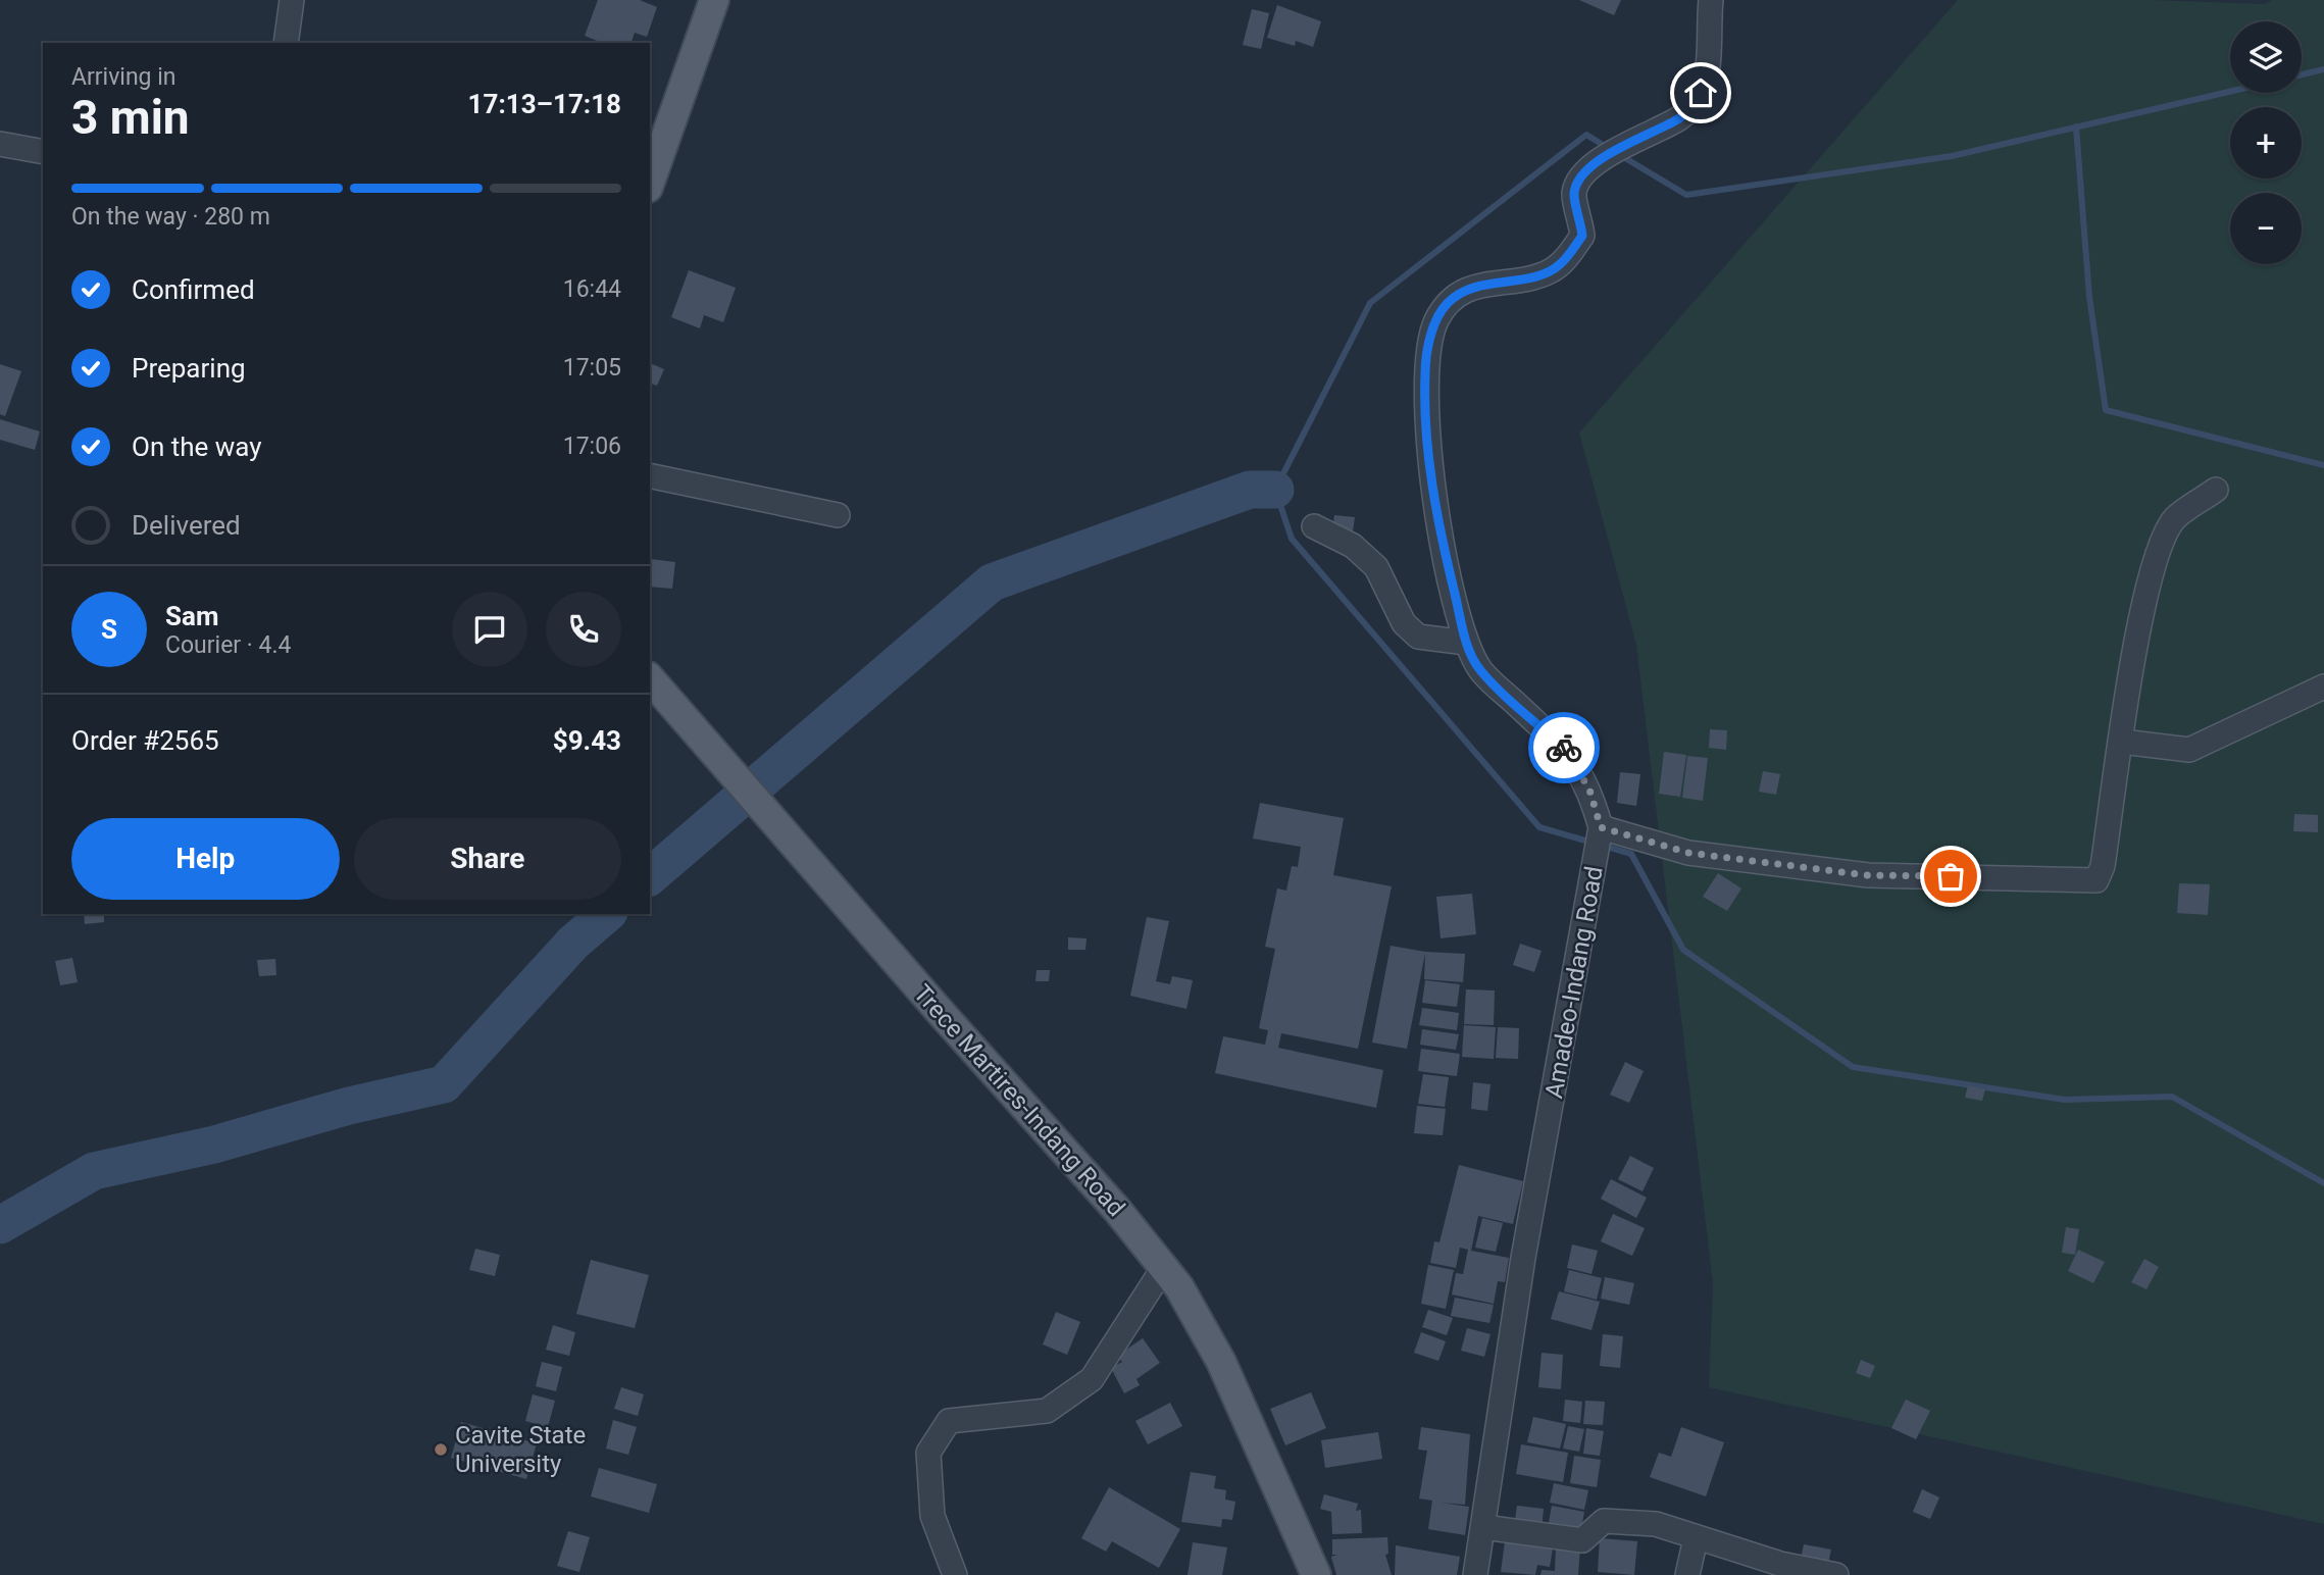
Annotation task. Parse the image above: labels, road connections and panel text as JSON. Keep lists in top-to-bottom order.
{
  "streets": {
    "main road": ["Trece Martires-Indang Road"],
    "street": ["Amadeo-Indang Road"]
  },
  "places": ["Cavite State University"],
  "page": {
    "map_buttons": ["+", "−"],
    "heading": ["3 min", "Arriving in", "17:13–17:18"],
    "panel": [
      "Sam",
      "Courier · 4.4",
      "Order #2565",
      "$9.43"
    ],
    "bar": "On the way · 280 m",
    "list": [
      ["Confirmed", "16:44"],
      ["Preparing", "17:05"],
      ["On the way", "17:06"],
      "Delivered"
    ],
    "round": "S",
    "buttons": ["Help", "Share"]
  }
}
